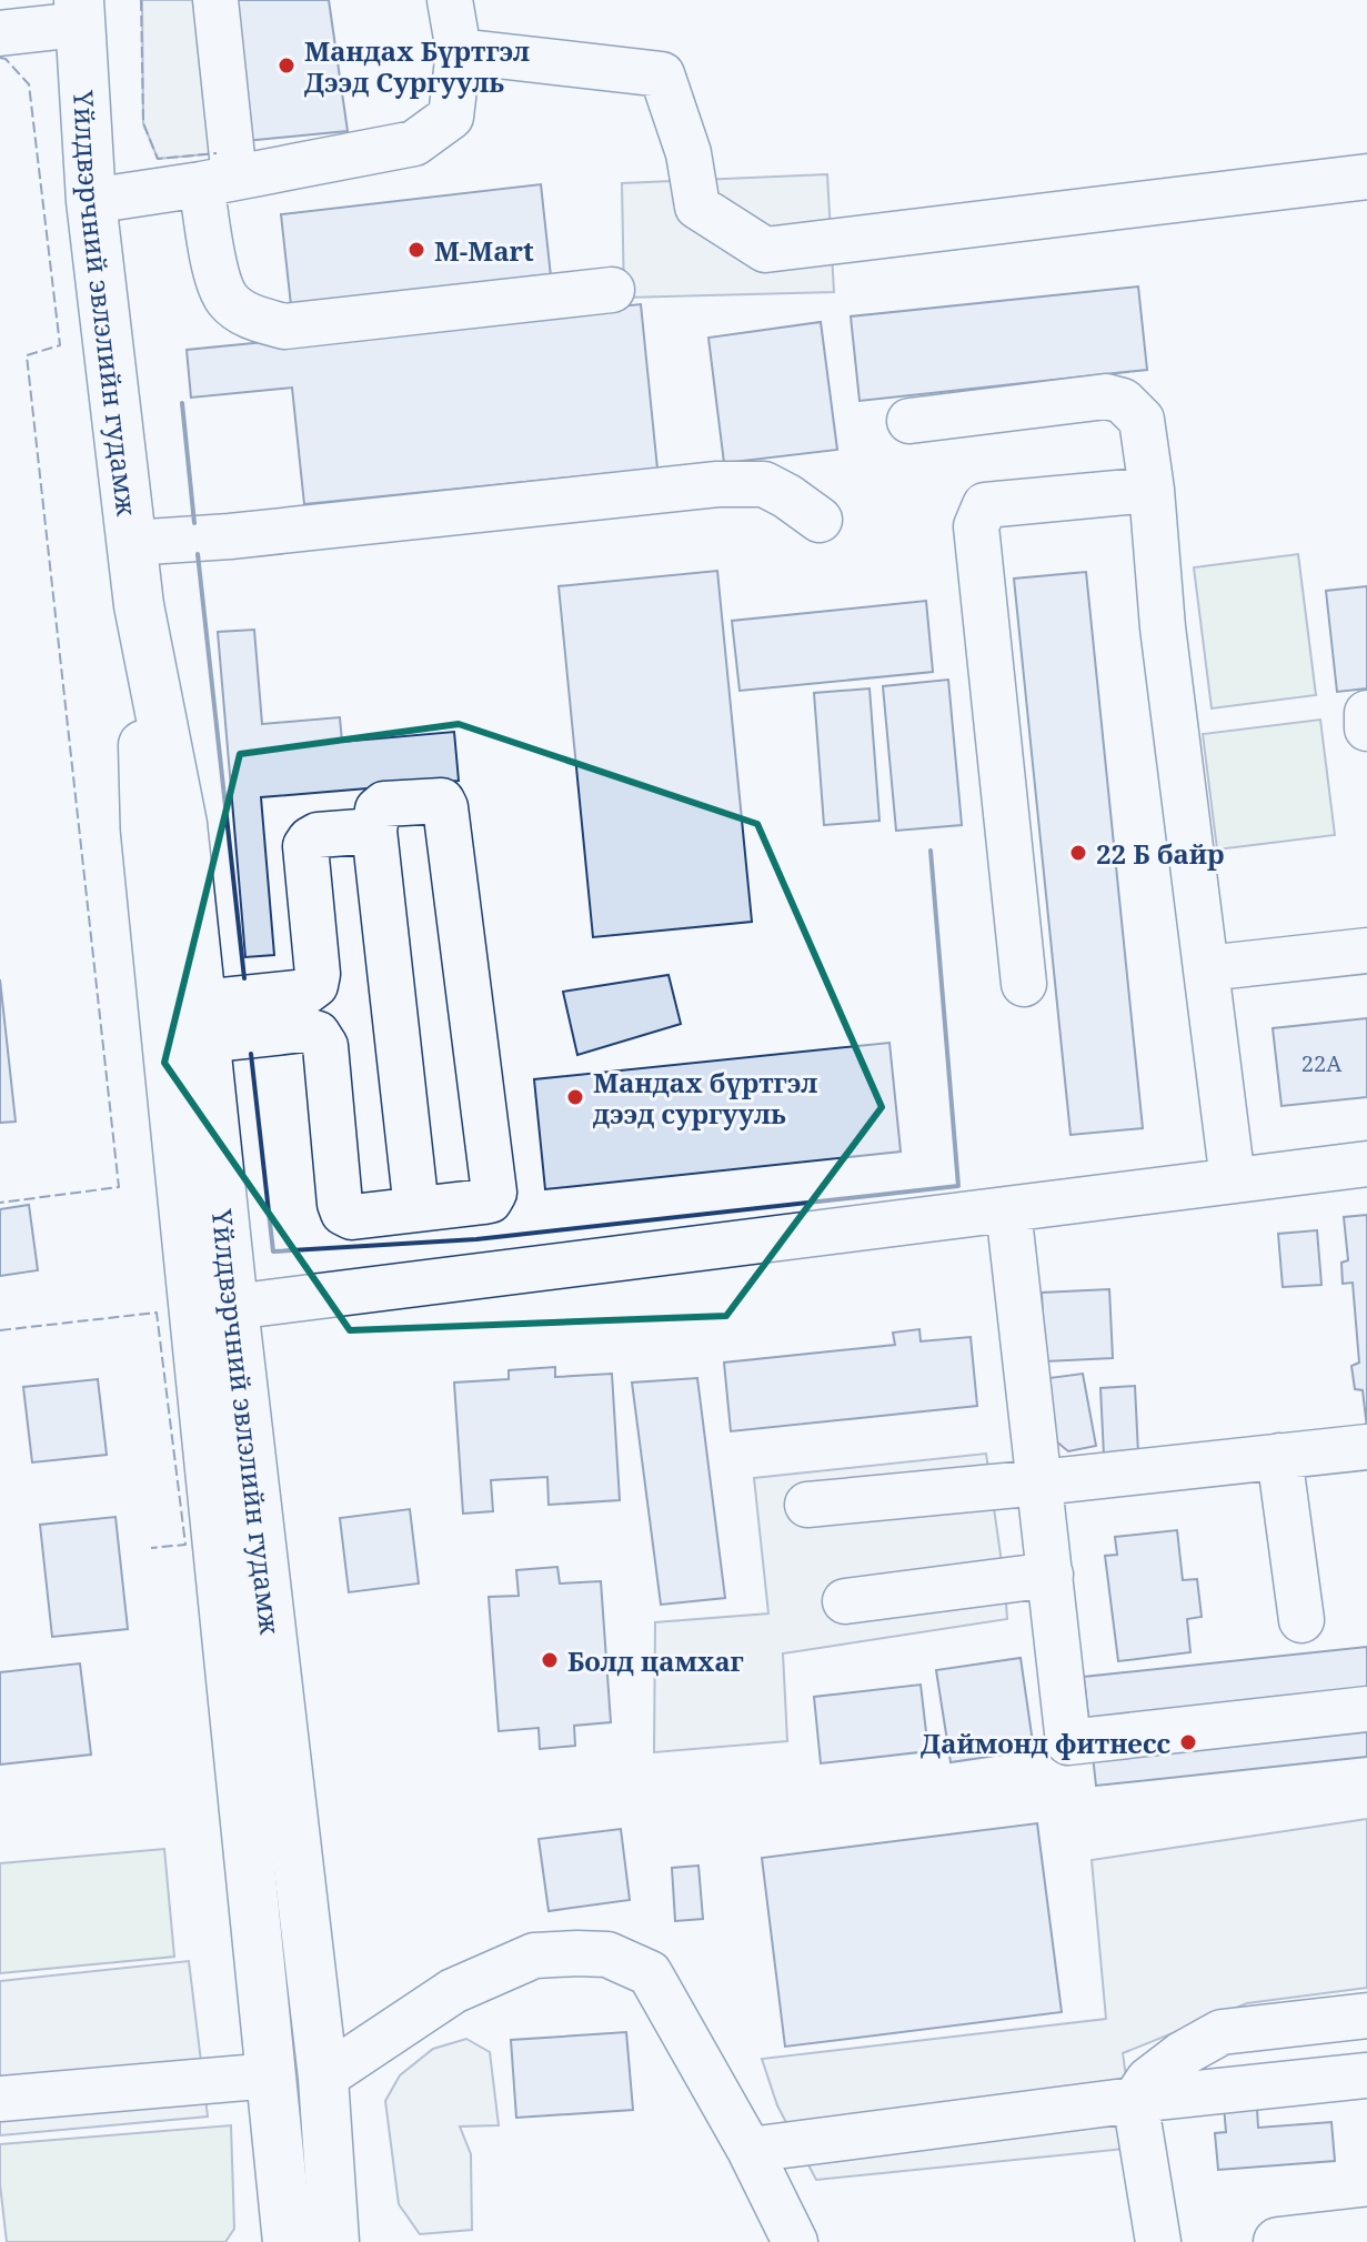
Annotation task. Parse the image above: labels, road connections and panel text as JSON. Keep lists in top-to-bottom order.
{
  "streets": {
    "main road": ["Үйлдвэрчний эвлэлийн гудамж"]
  },
  "places": [
    "Мандах Бүртгэл Дээд Сургууль",
    "M-Mart",
    "22 Б байр",
    "Мандах бүртгэл дээд сургууль",
    "Болд цамхаг",
    "Даймонд фитнесс"
  ],
  "house_numbers": ["22А"]
}
